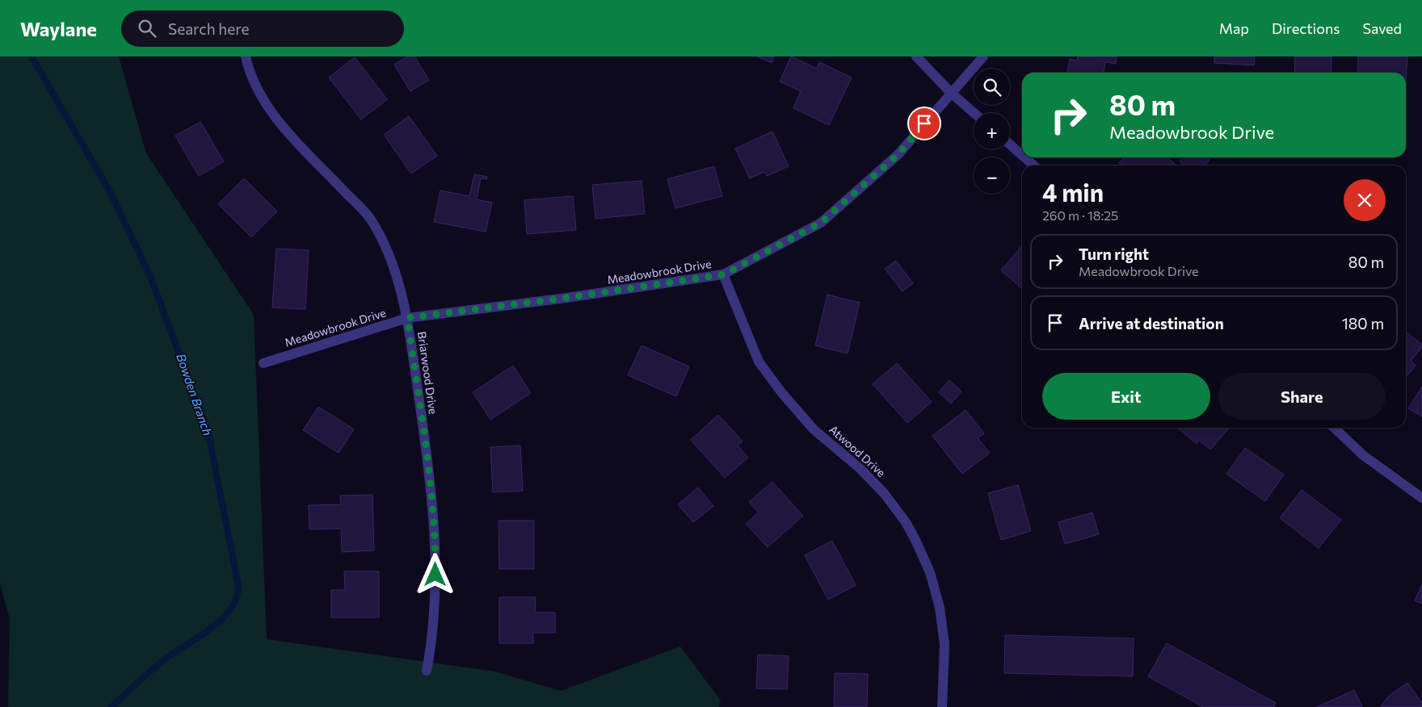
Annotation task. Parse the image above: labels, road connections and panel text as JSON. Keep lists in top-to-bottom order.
{
  "streets": {
    "street": ["Meadowbrook Drive", "Briarwood Drive", "Atwood Drive"]
  },
  "crossings": [
    ["Meadowbrook Drive", "Briarwood Drive"],
    ["Meadowbrook Drive", "Atwood Drive"]
  ],
  "water": ["Bowden Branch"],
  "page": {
    "header": "Waylane",
    "search": "Search here",
    "nav": ["Map", "Directions", "Saved"],
    "map_buttons": ["+", "−"],
    "turn": ["80 m", "Meadowbrook Drive"],
    "heading": ["4 min", "260 m · 18:25"],
    "list": [
      {
        "name": "Turn right",
        "note": "Meadowbrook Drive",
        "value": "80 m"
      },
      {
        "name": "Arrive at destination",
        "value": "180 m"
      }
    ],
    "buttons": ["Exit", "Share"]
  }
}
